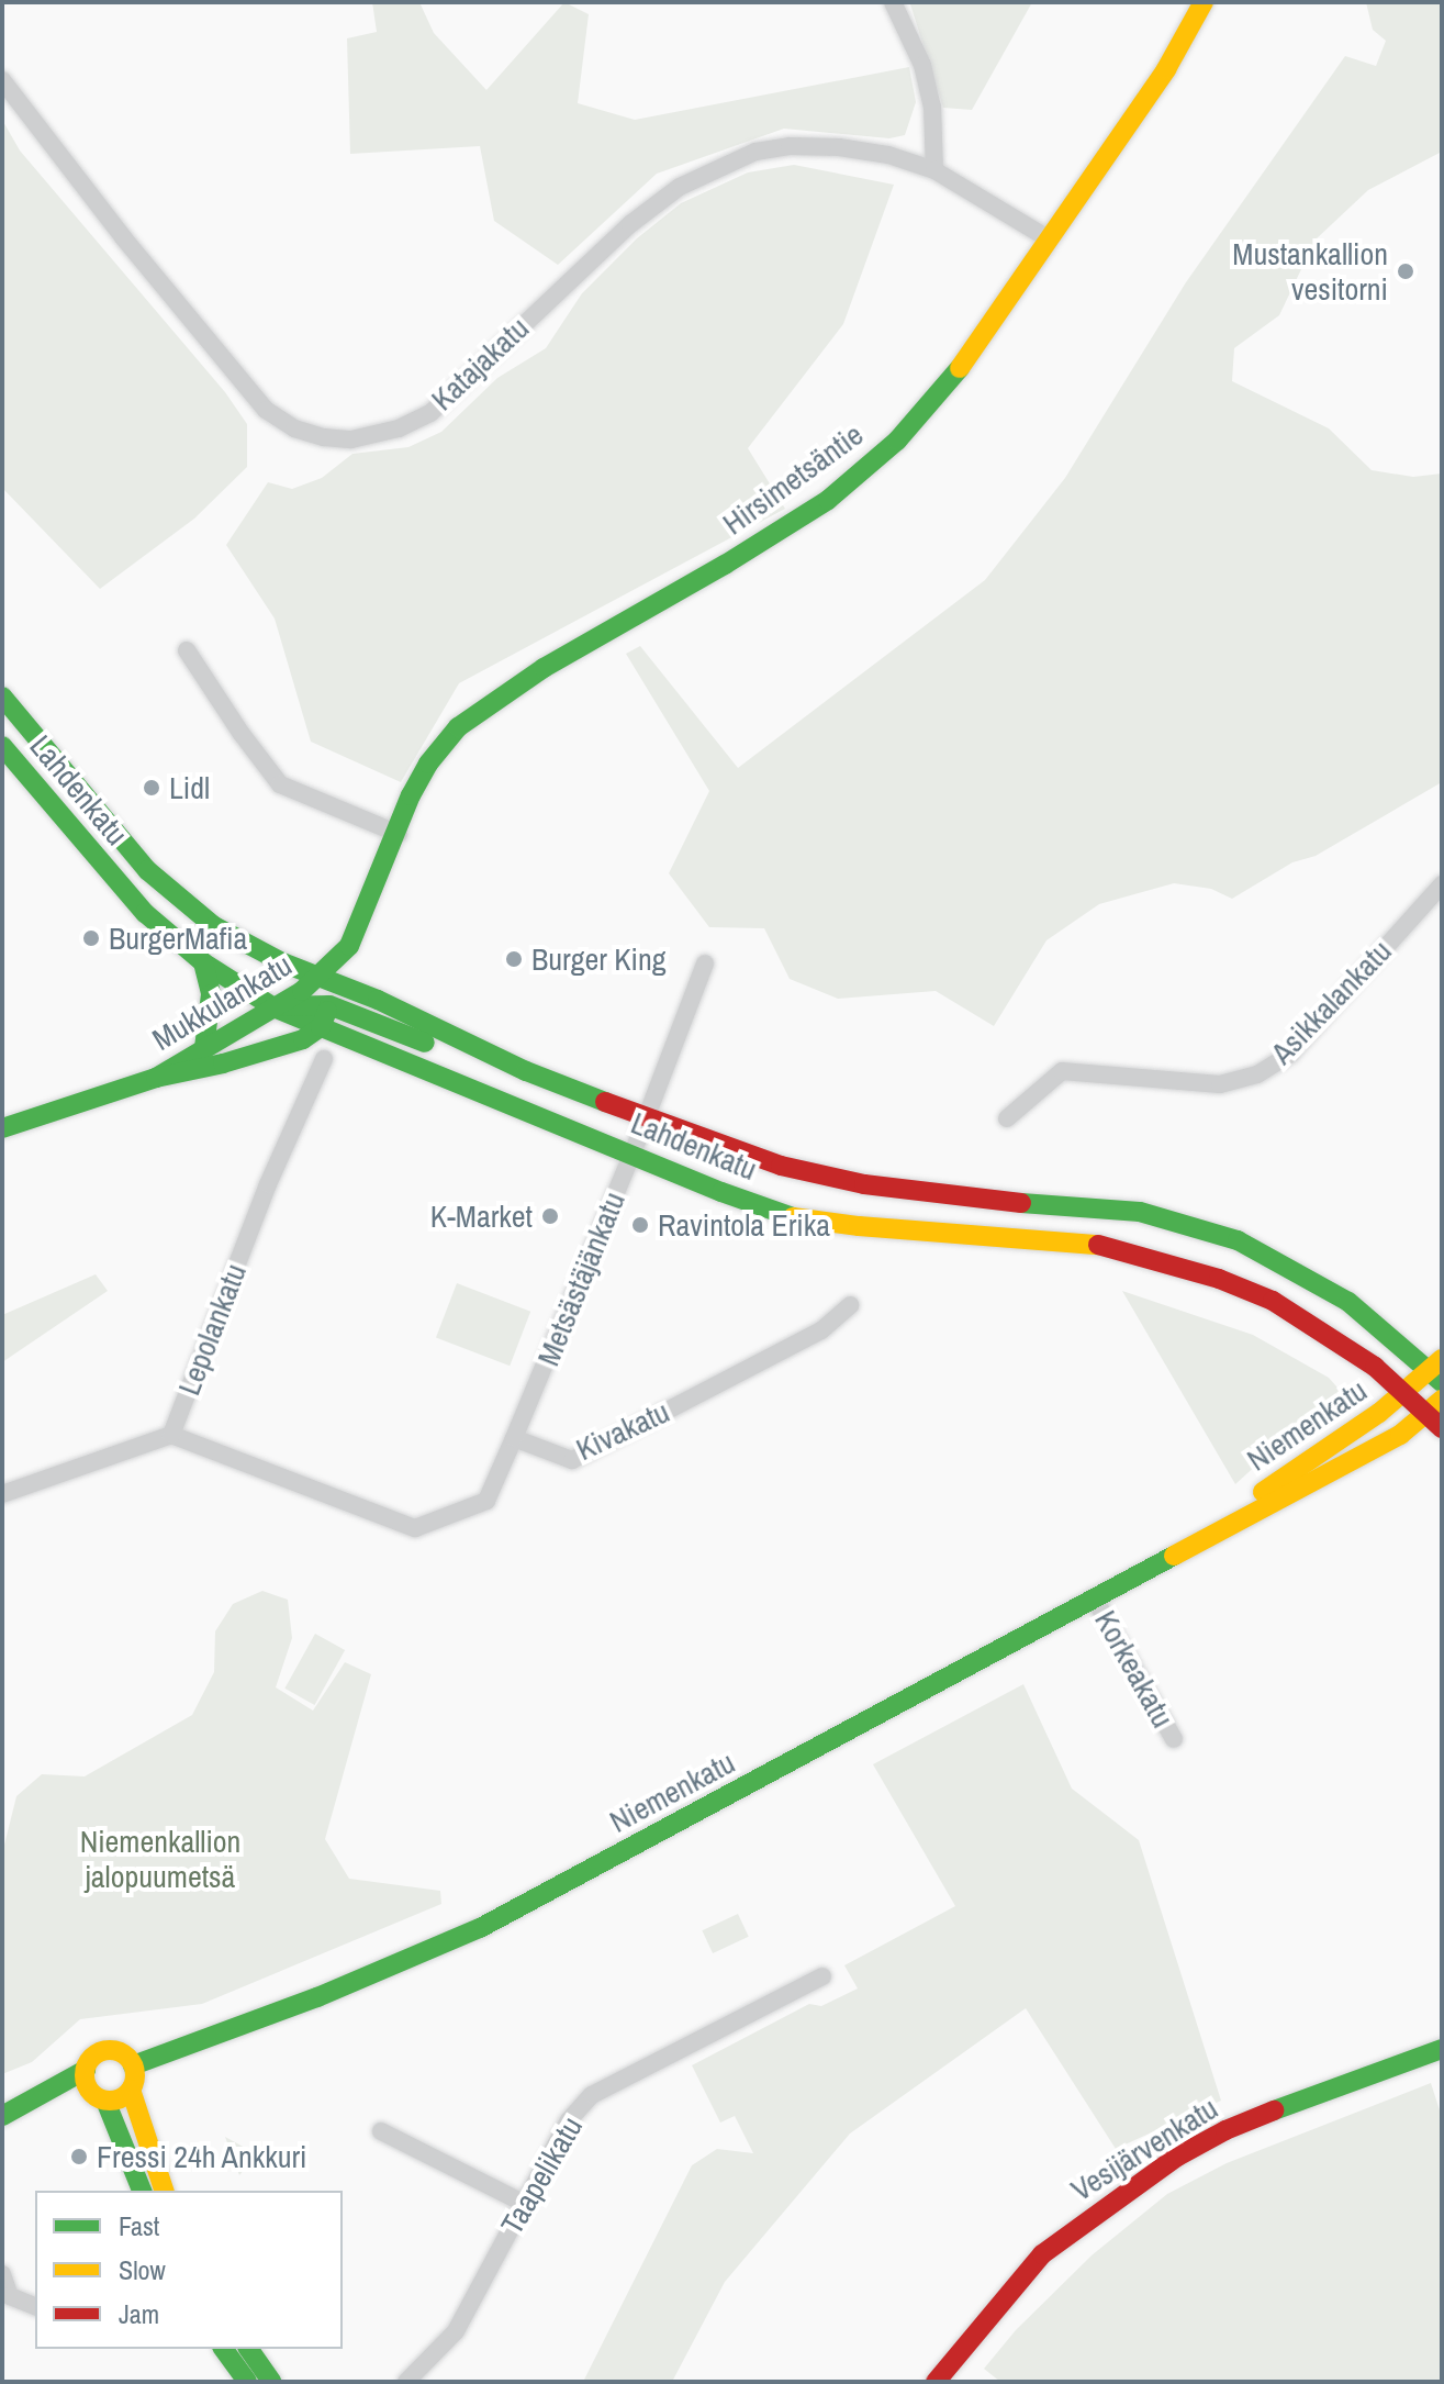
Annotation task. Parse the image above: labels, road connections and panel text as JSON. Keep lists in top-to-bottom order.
{
  "streets": {
    "street": [
      "Katajakatu",
      "Hirsimetsäntie",
      "Lahdenkatu",
      "Mukkulankatu",
      "Asikkalankatu",
      "Metsästäjänkatu",
      "Lepolankatu",
      "Niemenkatu",
      "Kivakatu",
      "Korkeakatu",
      "Vesijärvenkatu",
      "Taapelikatu"
    ]
  },
  "crossings": [
    ["Katajakatu", "Hirsimetsäntie"],
    ["Hirsimetsäntie", "Lahdenkatu"],
    ["Hirsimetsäntie", "Mukkulankatu"],
    ["Lahdenkatu", "Mukkulankatu"],
    ["Lahdenkatu", "Metsästäjänkatu"],
    ["Lahdenkatu", "Niemenkatu"],
    ["Metsästäjänkatu", "Kivakatu"],
    ["Niemenkatu", "Korkeakatu"]
  ],
  "parks": ["Niemenkallion jalopuumetsä"],
  "places": [
    "Mustankallion vesitorni",
    "Lidl",
    "BurgerMafia",
    "Burger King",
    "K-Market",
    "Ravintola Erika",
    "Fressi 24h Ankkuri"
  ],
  "legend": ["Fast", "Slow", "Jam"]
}
